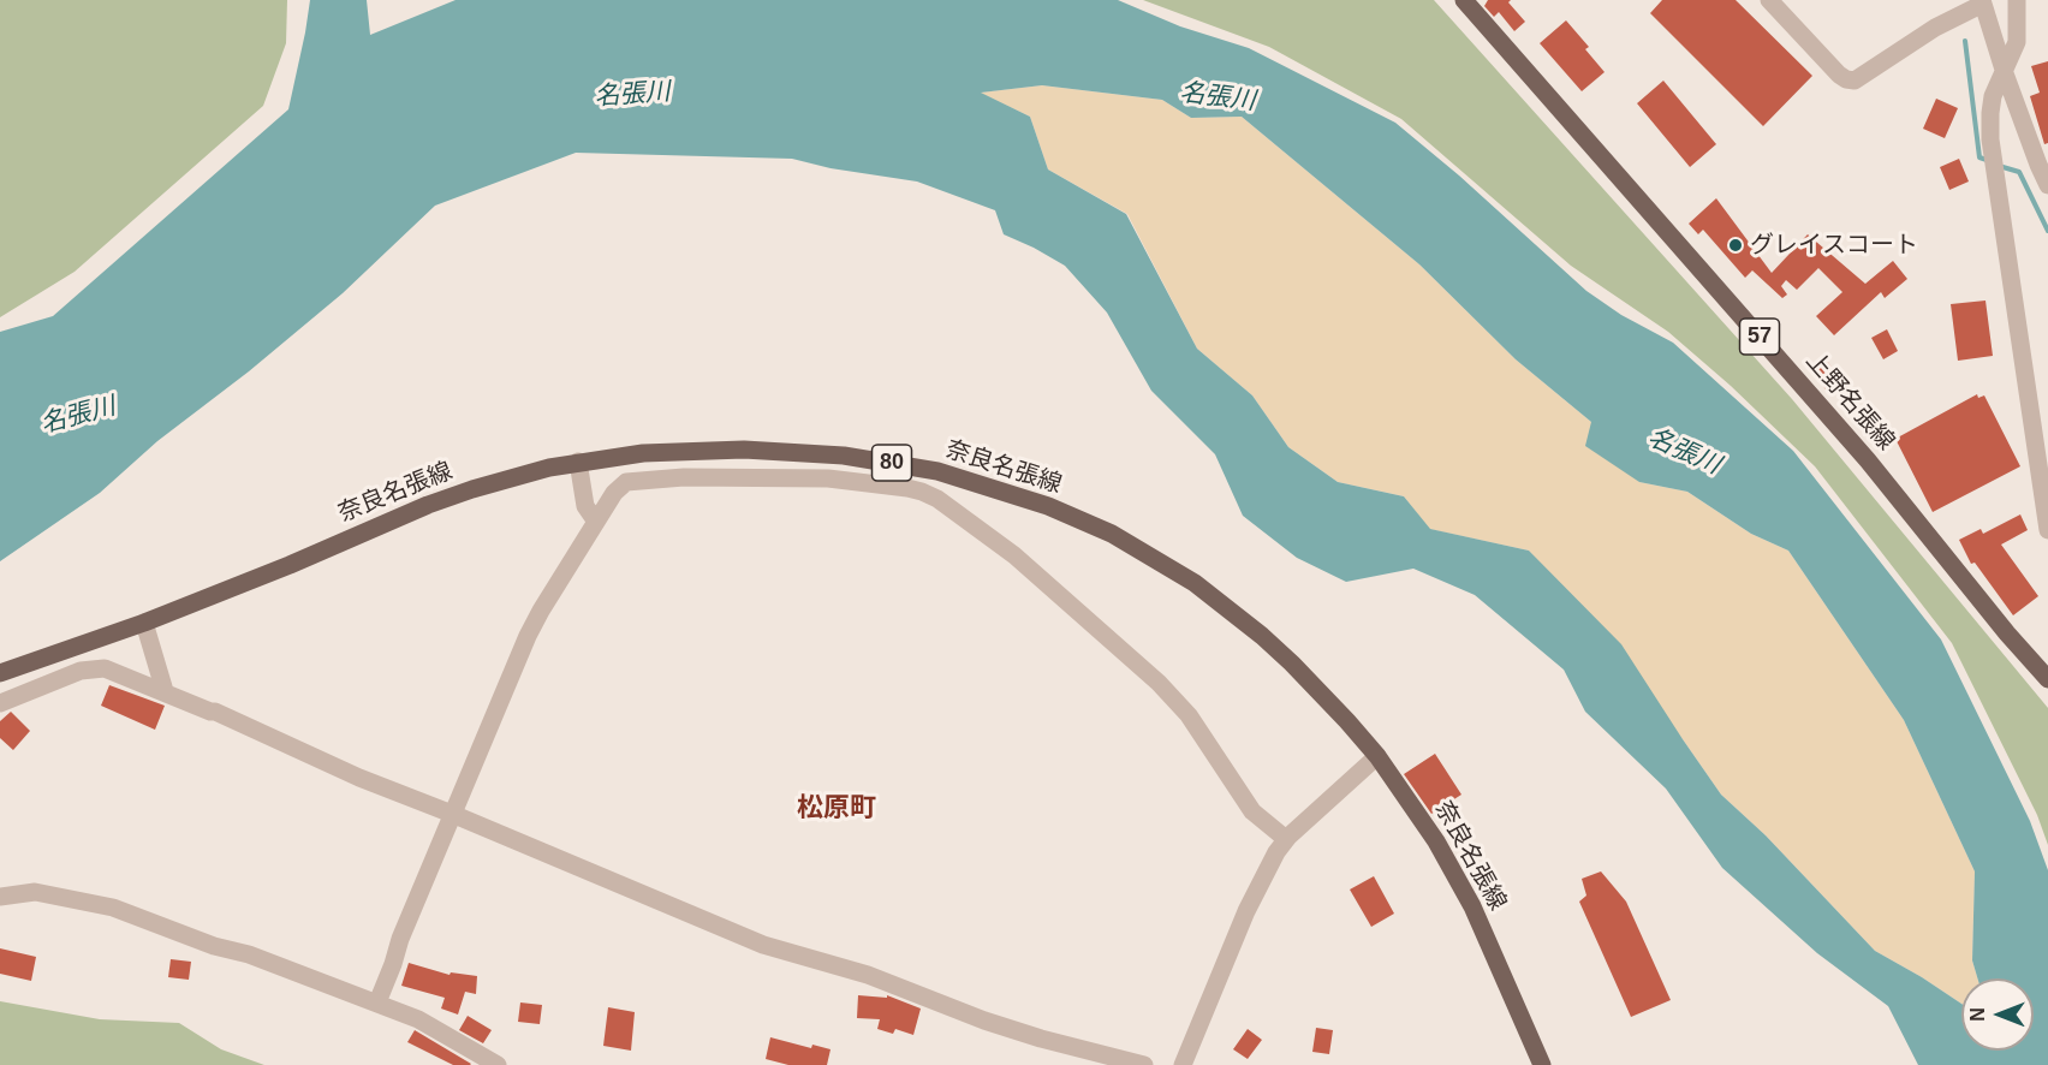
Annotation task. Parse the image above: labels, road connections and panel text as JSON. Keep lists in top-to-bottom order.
{
  "streets": {
    "main road": [
      "57",
      "上野名張線",
      "80",
      "奈良名張線"
    ]
  },
  "districts": ["松原町"],
  "water": ["名張川"],
  "places": ["グレイスコート"],
  "north": "left"
}
